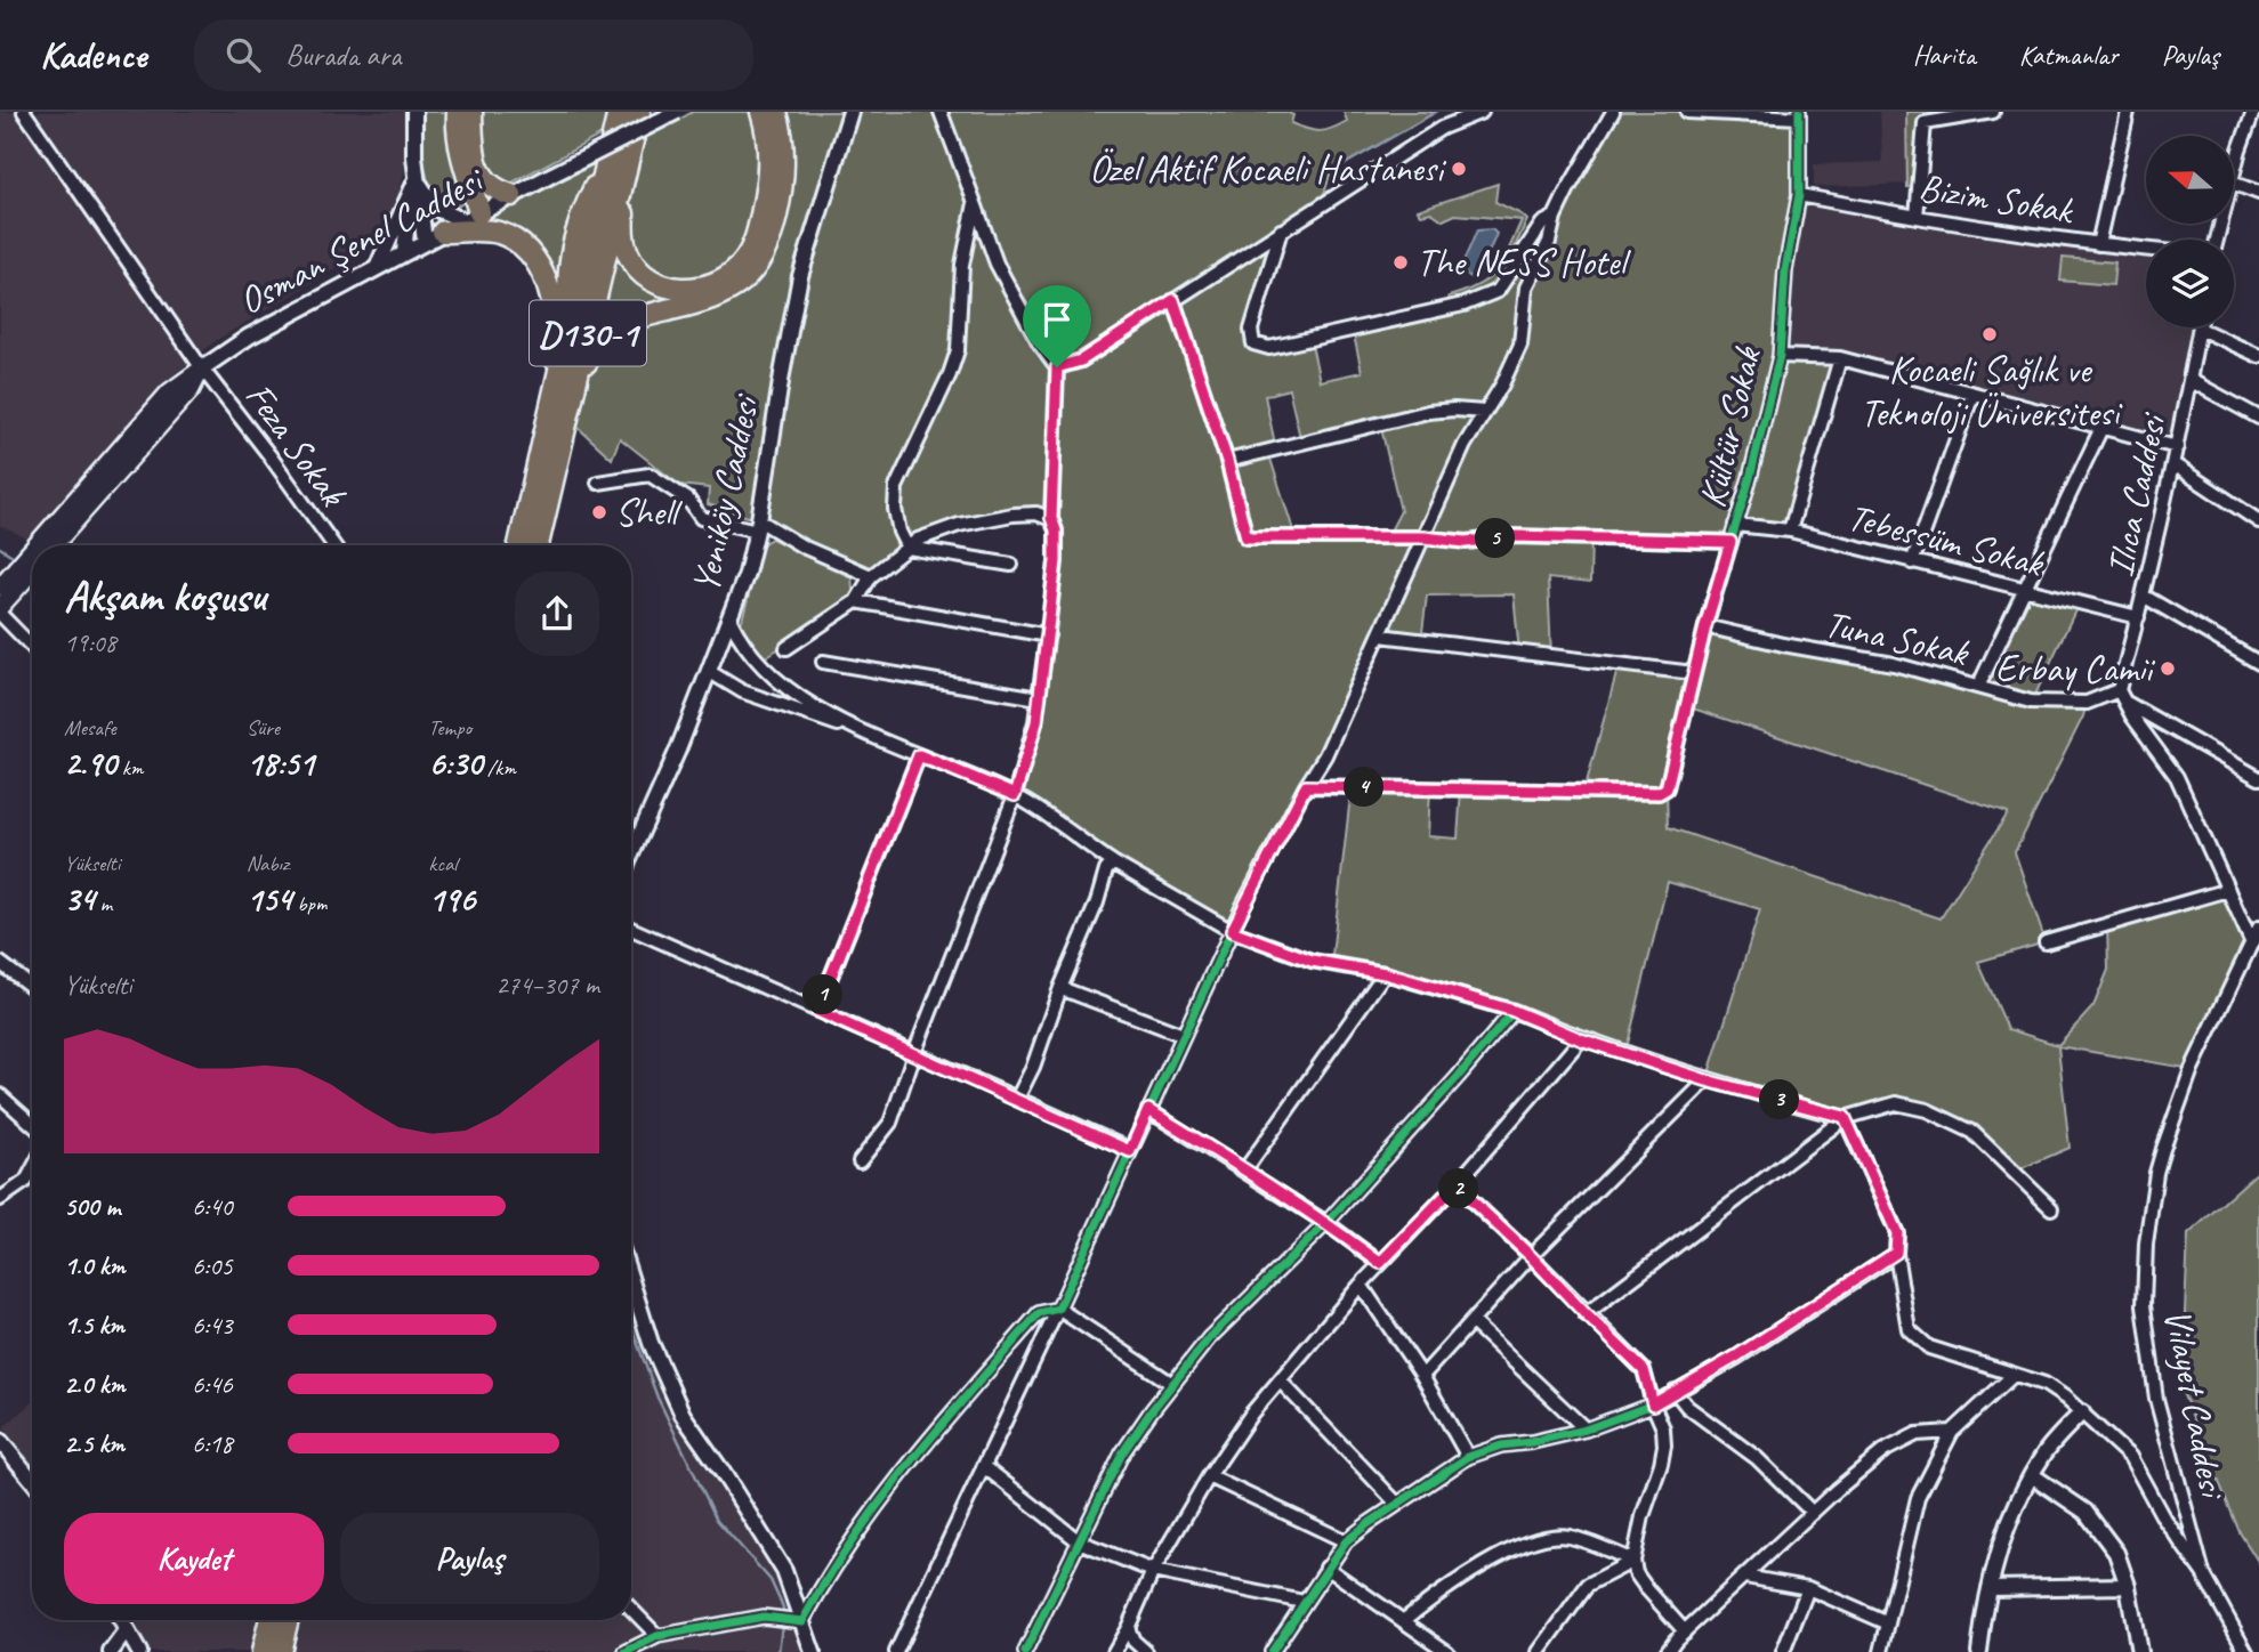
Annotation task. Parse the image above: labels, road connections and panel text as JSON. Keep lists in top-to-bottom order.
{
  "streets": {
    "highway": ["D130-1"],
    "main road": ["Osman Şenel Caddesi"],
    "street": [
      "Bizim Sokak",
      "Kültür Sokak",
      "Feza Sokak",
      "Yeniköy Caddesi",
      "Ilıca Caddesi",
      "Tebessüm Sokak",
      "Tuna Sokak",
      "Vilayet Caddesi"
    ]
  },
  "crossings": [
    ["Bizim Sokak", "Kültür Sokak"],
    ["Osman Şenel Caddesi", "Feza Sokak"],
    ["Kültür Sokak", "Tebessüm Sokak"],
    ["Kültür Sokak", "Tuna Sokak"],
    ["Ilıca Caddesi", "Tebessüm Sokak"],
    ["Ilıca Caddesi", "Tuna Sokak"]
  ],
  "places": [
    "Özel Aktif Kocaeli Hastanesi",
    "The NESS Hotel",
    "Kocaeli Sağlık ve Teknoloji Üniversitesi",
    "Shell",
    "Erbay Camii"
  ],
  "north": "left",
  "page": {
    "header": "Kadence",
    "search": "Burada ara",
    "nav": ["Harita", "Katmanlar", "Paylaş"],
    "pins": [
      "5",
      "4",
      "1",
      "3",
      "2"
    ],
    "heading": ["Akşam koşusu", "19:08"],
    "stats": [
      ["Mesafe", "2.90 km"],
      ["Süre", "18:51"],
      ["Tempo", "6:30 /km"],
      ["Yükselti", "34 m"],
      ["Nabız", "154 bpm"],
      ["kcal", "196"]
    ],
    "chart": ["Yükselti", "274–307 m"],
    "list": [
      {
        "name": "500 m",
        "note": "6:40"
      },
      {
        "name": "1.0 km",
        "note": "6:05"
      },
      {
        "name": "1.5 km",
        "note": "6:43"
      },
      {
        "name": "2.0 km",
        "note": "6:46"
      },
      {
        "name": "2.5 km",
        "note": "6:18"
      }
    ],
    "buttons": ["Kaydet", "Paylaş"]
  }
}
